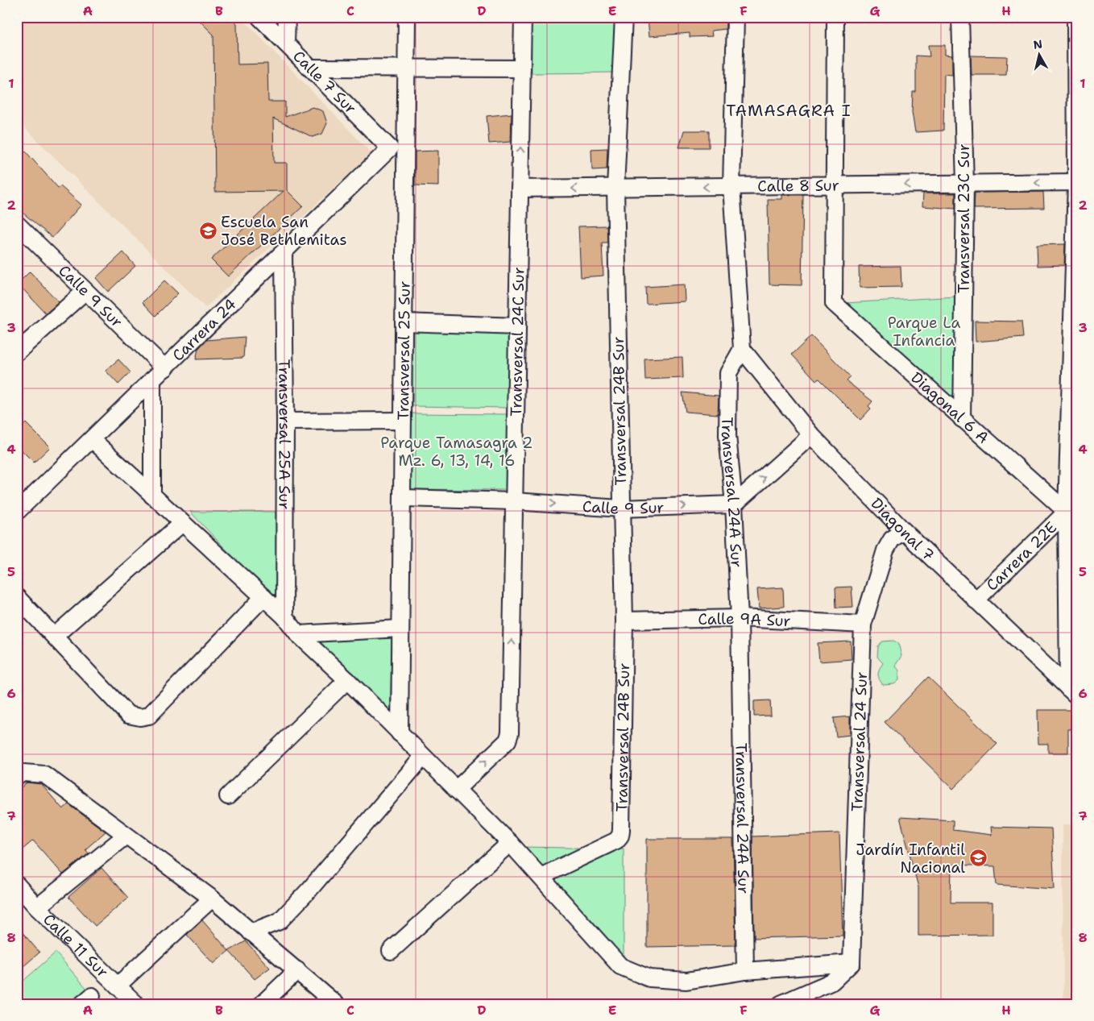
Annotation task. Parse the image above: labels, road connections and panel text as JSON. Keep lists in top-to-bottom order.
{
  "streets": {
    "street": [
      "Calle 7 Sur",
      "Calle 8 Sur",
      "Transversal 23C Sur",
      "Calle 9 Sur",
      "Carrera 24",
      "Transversal 24C Sur",
      "Transversal 25 Sur",
      "Diagonal 6 A",
      "Transversal 24B Sur",
      "Transversal 25A Sur",
      "Transversal 24A Sur",
      "Diagonal 7",
      "Carrera 22E",
      "Calle 9A Sur",
      "Transversal 24 Sur",
      "Calle 11 Sur"
    ]
  },
  "crossings": [
    ["Calle 7 Sur", "Carrera 24"],
    ["Calle 8 Sur", "Transversal 23C Sur"],
    ["Calle 8 Sur", "Transversal 24C Sur"],
    ["Calle 8 Sur", "Diagonal 6 A"],
    ["Calle 8 Sur", "Transversal 24B Sur"],
    ["Transversal 23C Sur", "Diagonal 6 A"],
    ["Calle 9 Sur", "Carrera 24"],
    ["Calle 9 Sur", "Transversal 24C Sur"],
    ["Calle 9 Sur", "Transversal 25 Sur"],
    ["Calle 9 Sur", "Transversal 24B Sur"],
    ["Calle 9 Sur", "Transversal 24A Sur"],
    ["Carrera 24", "Transversal 25A Sur"],
    ["Diagonal 6 A", "Carrera 22E"],
    ["Transversal 24B Sur", "Calle 9A Sur"],
    ["Transversal 24A Sur", "Diagonal 7"],
    ["Transversal 24A Sur", "Calle 9A Sur"],
    ["Diagonal 7", "Carrera 22E"],
    ["Diagonal 7", "Transversal 24 Sur"],
    ["Calle 9A Sur", "Transversal 24 Sur"]
  ],
  "one_way": ["Calle 8 Sur", "Calle 9 Sur", "Transversal 24C Sur"],
  "districts": ["TAMASAGRA I"],
  "parks": ["Parque La Infancia", "Parque Tamasagra 2 Mz. 6, 13, 14, 16"],
  "places": {
    "school or university": ["Escuela San José Bethlemitas", "Jardín Infantil Nacional"]
  },
  "north": "top",
  "grid": {
    "columns": [
      "A",
      "B",
      "C",
      "D",
      "E",
      "F",
      "G",
      "H"
    ],
    "rows": [
      "1",
      "2",
      "3",
      "4",
      "5",
      "6",
      "7",
      "8"
    ]
  }
}
